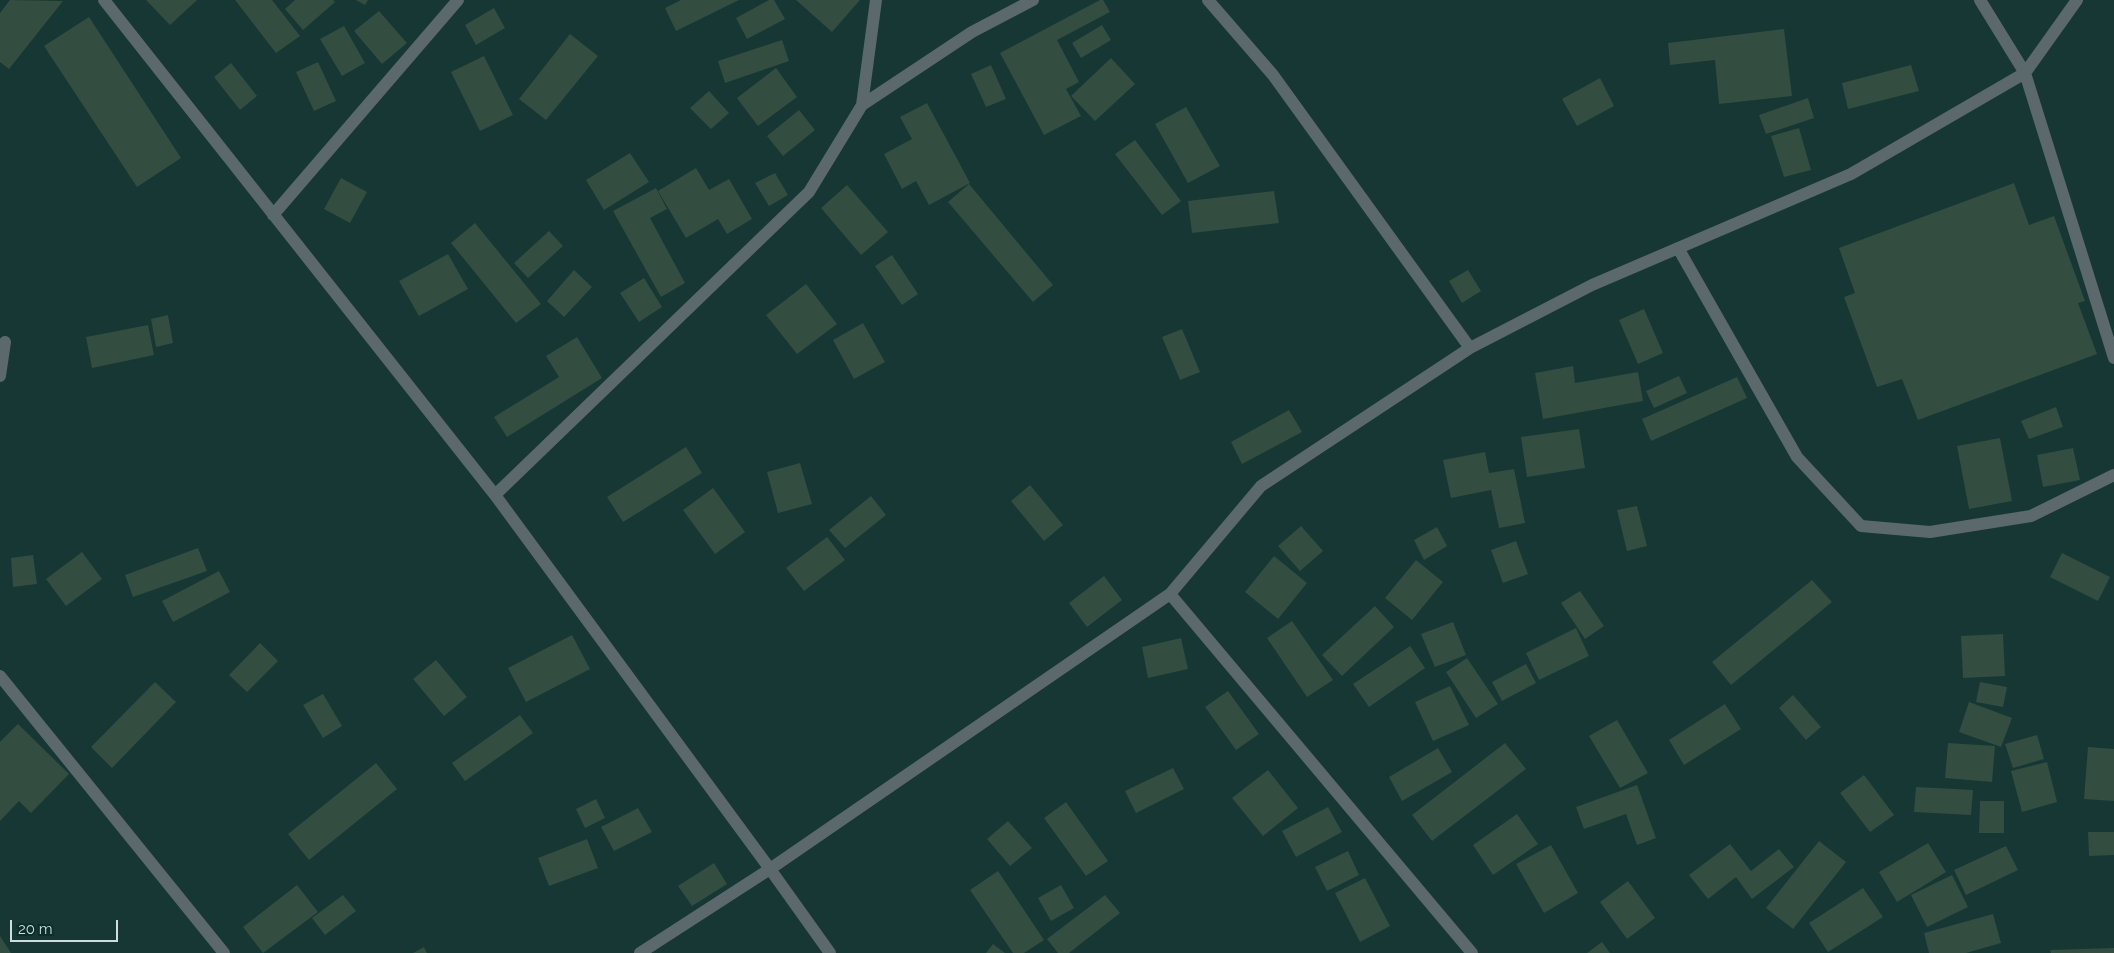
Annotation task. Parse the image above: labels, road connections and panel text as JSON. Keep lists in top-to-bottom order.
{
  "scale_bar": "20 m"
}
